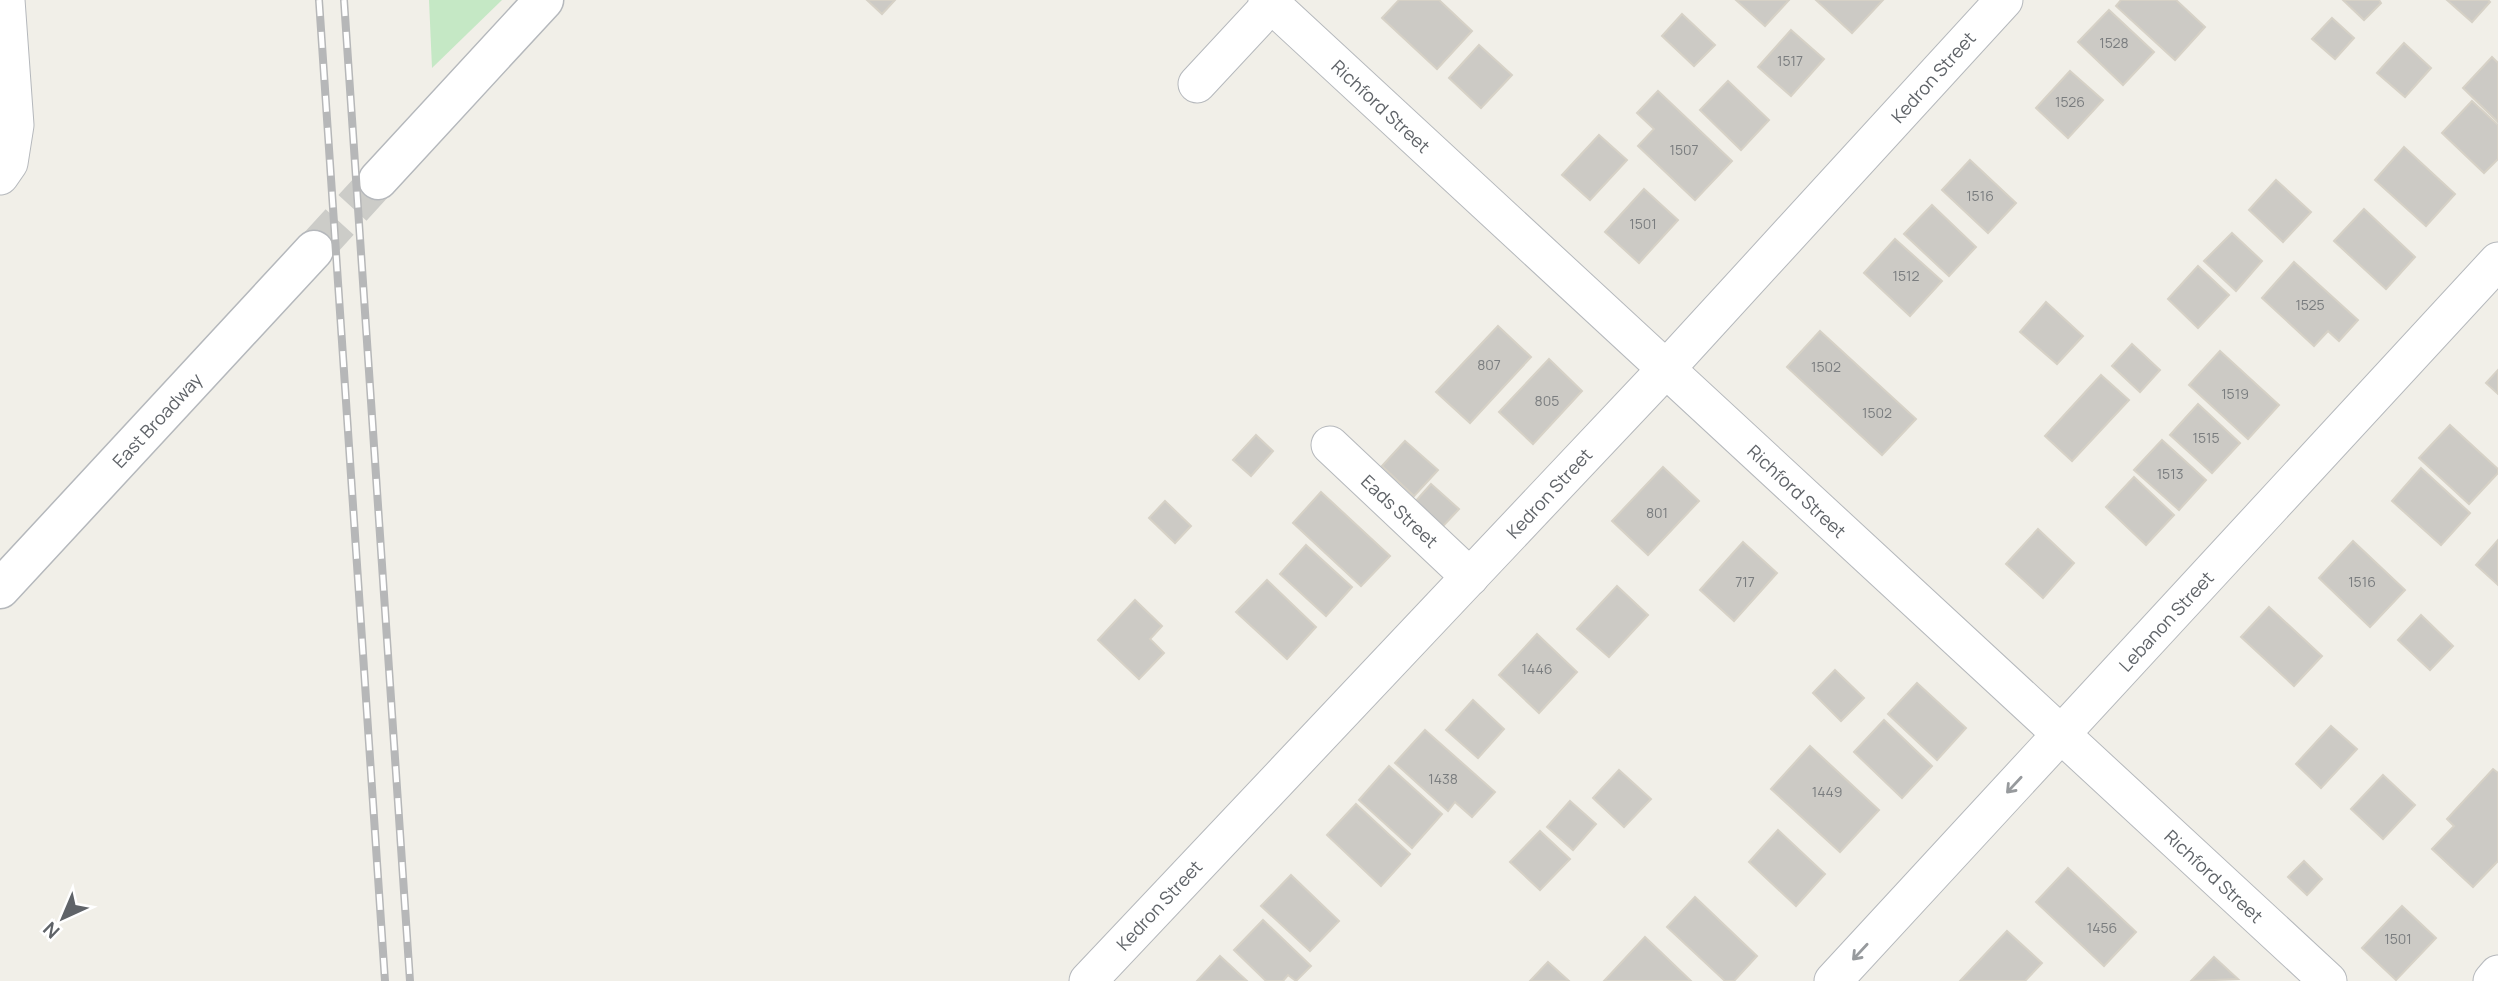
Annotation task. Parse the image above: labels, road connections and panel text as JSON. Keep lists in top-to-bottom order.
{
  "streets": {
    "street": [
      "Kedron Street",
      "Richford Street",
      "East Broadway",
      "Eads Street",
      "Lebanon Street"
    ]
  },
  "crossings": [
    ["Kedron Street", "Richford Street"],
    ["Kedron Street", "Eads Street"],
    ["Richford Street", "Lebanon Street"]
  ],
  "house_numbers": [
    "1528",
    "1517",
    "1526",
    "1507",
    "1516",
    "1501",
    "1512",
    "1525",
    "807",
    "1502",
    "1519",
    "805",
    "1502",
    "1515",
    "1513",
    "801",
    "717",
    "1516",
    "1446",
    "1438",
    "1449",
    "1456",
    "1501"
  ],
  "north": "bottom left"
}
